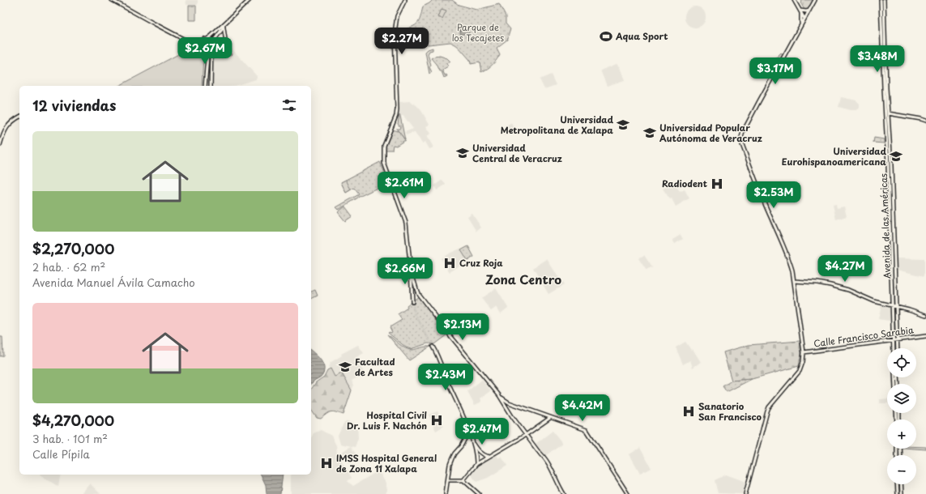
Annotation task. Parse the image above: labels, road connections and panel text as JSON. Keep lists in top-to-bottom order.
{
  "streets": {
    "main road": ["Avenida de las Américas", "Calle Francisco Sarabia"]
  },
  "crossings": [
    ["Avenida de las Américas", "Calle Francisco Sarabia"]
  ],
  "districts": ["Zona Centro"],
  "parks": ["Parque de los Tecajetes"],
  "places": {
    "sports": ["Aqua Sport"],
    "school or university": [
      "Universidad Metropolitana de Xalapa",
      "Universidad Popular Autónoma de Veracruz",
      "Universidad Central de Veracruz",
      "Universidad Eurohispanoamericana",
      "Facultad de Artes"
    ],
    "hospital": [
      "Radiodent",
      "Cruz Roja",
      "Sanatorio San Francisco",
      "Hospital Civil Dr. Luis F. Nachón",
      "IMSS Hospital General de Zona 11 Xalapa"
    ]
  },
  "page": {
    "price": [
      "$2.27M",
      "$2.67M",
      "$3.48M",
      "$3.17M",
      "$2.61M",
      "$2.53M",
      "$4.27M",
      "$2.66M",
      "$2.13M",
      "$2.43M",
      "$4.42M",
      "$2.47M"
    ],
    "heading": "12 viviendas",
    "list": [
      {
        "name": "$2,270,000",
        "note": "2 hab. · 62 m² · Avenida Manuel Ávila Camacho"
      },
      {
        "name": "$4,270,000",
        "note": "3 hab. · 101 m² · Calle Pípila"
      }
    ],
    "map_buttons": ["+", "−"]
  }
}
